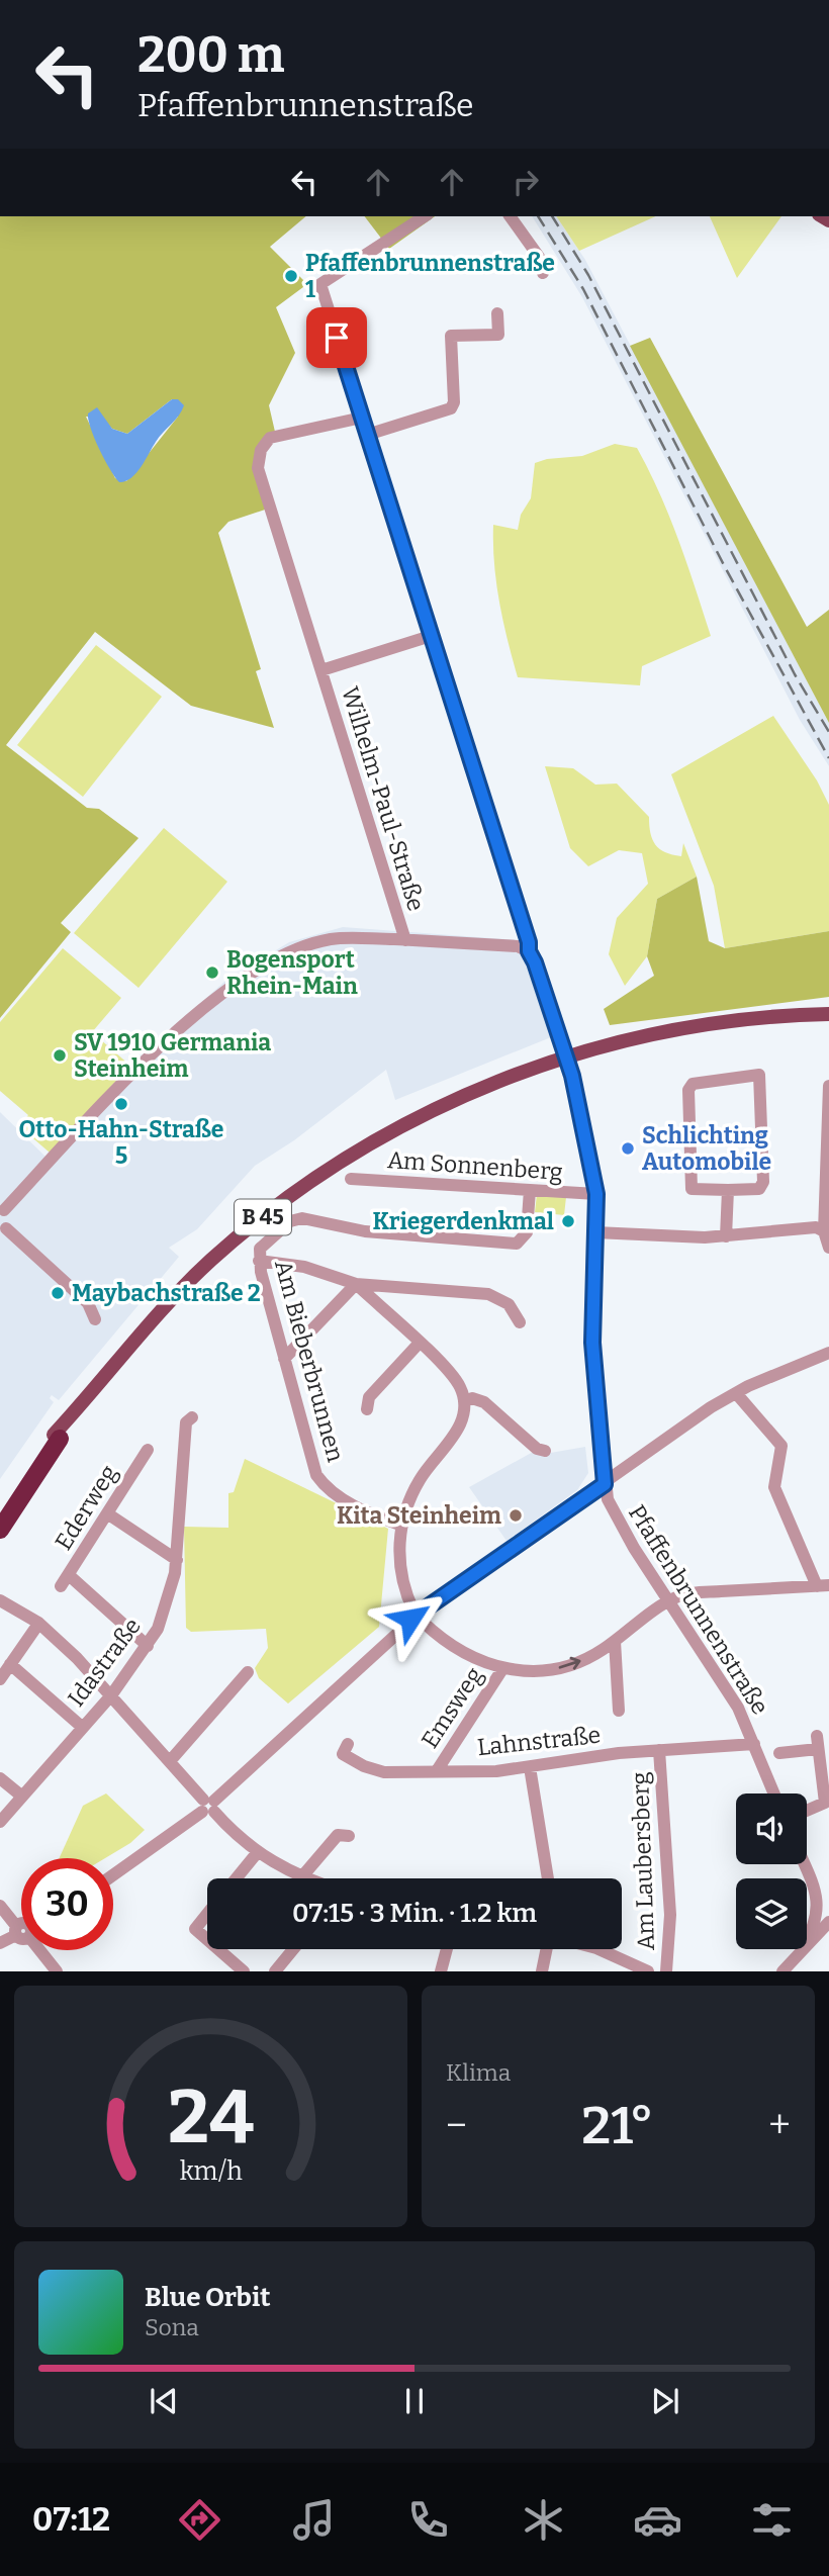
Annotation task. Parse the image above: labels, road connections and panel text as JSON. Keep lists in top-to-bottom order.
{
  "streets": {
    "highway": ["B 45"],
    "street": [
      "Wilhelm-Paul-Straße",
      "Am Sonnenberg",
      "Am Bieberbrunnen",
      "Ederweg",
      "Pfaffenbrunnenstraße",
      "Idastraße",
      "Emsweg",
      "Lahnstraße",
      "Am Laubersberg"
    ]
  },
  "crossings": [
    ["Wilhelm-Paul-Straße", "Pfaffenbrunnenstraße"],
    ["Am Sonnenberg", "Am Bieberbrunnen"],
    ["Am Sonnenberg", "Pfaffenbrunnenstraße"],
    ["B 45", "Pfaffenbrunnenstraße"],
    ["Pfaffenbrunnenstraße", "Lahnstraße"],
    ["Emsweg", "Lahnstraße"],
    ["Lahnstraße", "Am Laubersberg"]
  ],
  "places": [
    "Pfaffenbrunnenstraße 1",
    "Bogensport Rhein-Main",
    "SV 1910 Germania Steinheim",
    "Otto-Hahn-Straße 5",
    "Schlichting Automobile",
    "Kriegerdenkmal",
    "Maybachstraße 2",
    "Kita Steinheim"
  ],
  "page": {
    "turn": ["200 m", "Pfaffenbrunnenstraße"],
    "limit": "30",
    "trip": "07:15 · 3 Min. · 1.2 km",
    "tile": "Klima",
    "heat": ["−", "21°", "+"],
    "song": ["Blue Orbit", "Sona"],
    "tabs": "07:12",
    "gauge": ["24", "km/h"]
  }
}
